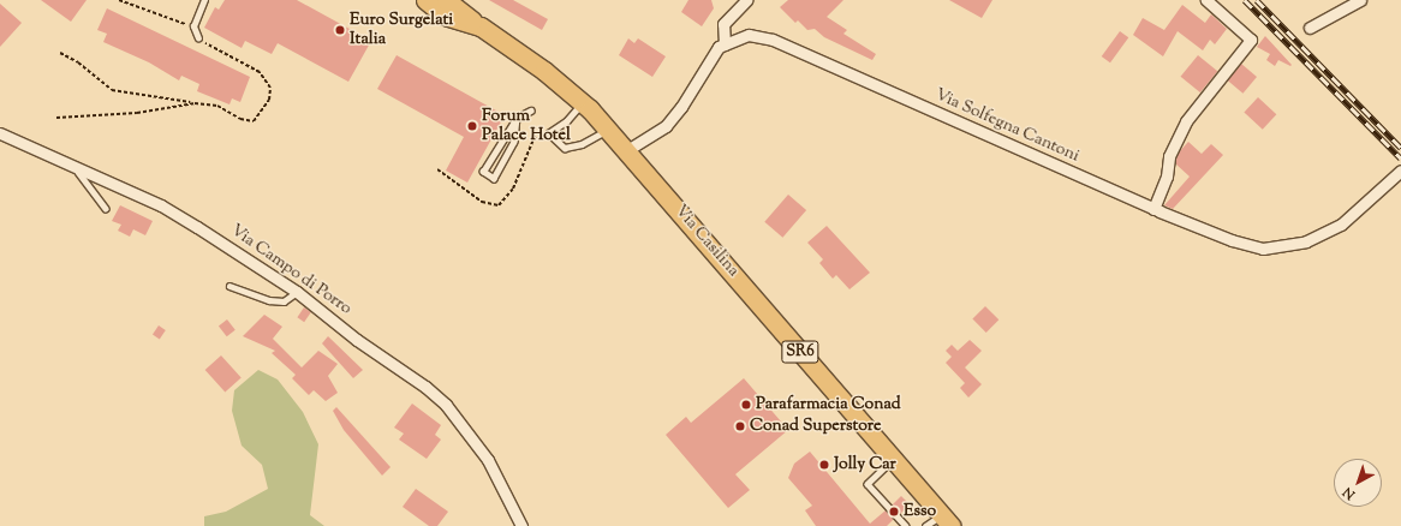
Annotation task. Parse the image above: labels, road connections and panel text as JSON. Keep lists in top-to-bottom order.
{
  "streets": {
    "main road": ["Via Casilina", "SR6"],
    "street": ["Via Solfegna Cantoni", "Via Campo di Porro"]
  },
  "crossings": [
    ["Via Solfegna Cantoni", "Via Casilina"]
  ],
  "places": [
    "Euro Surgelati Italia",
    "Forum Palace Hotel",
    "Parafarmacia Conad",
    "Conad Superstore",
    "Jolly Car",
    "Esso"
  ],
  "north": "bottom left"
}
